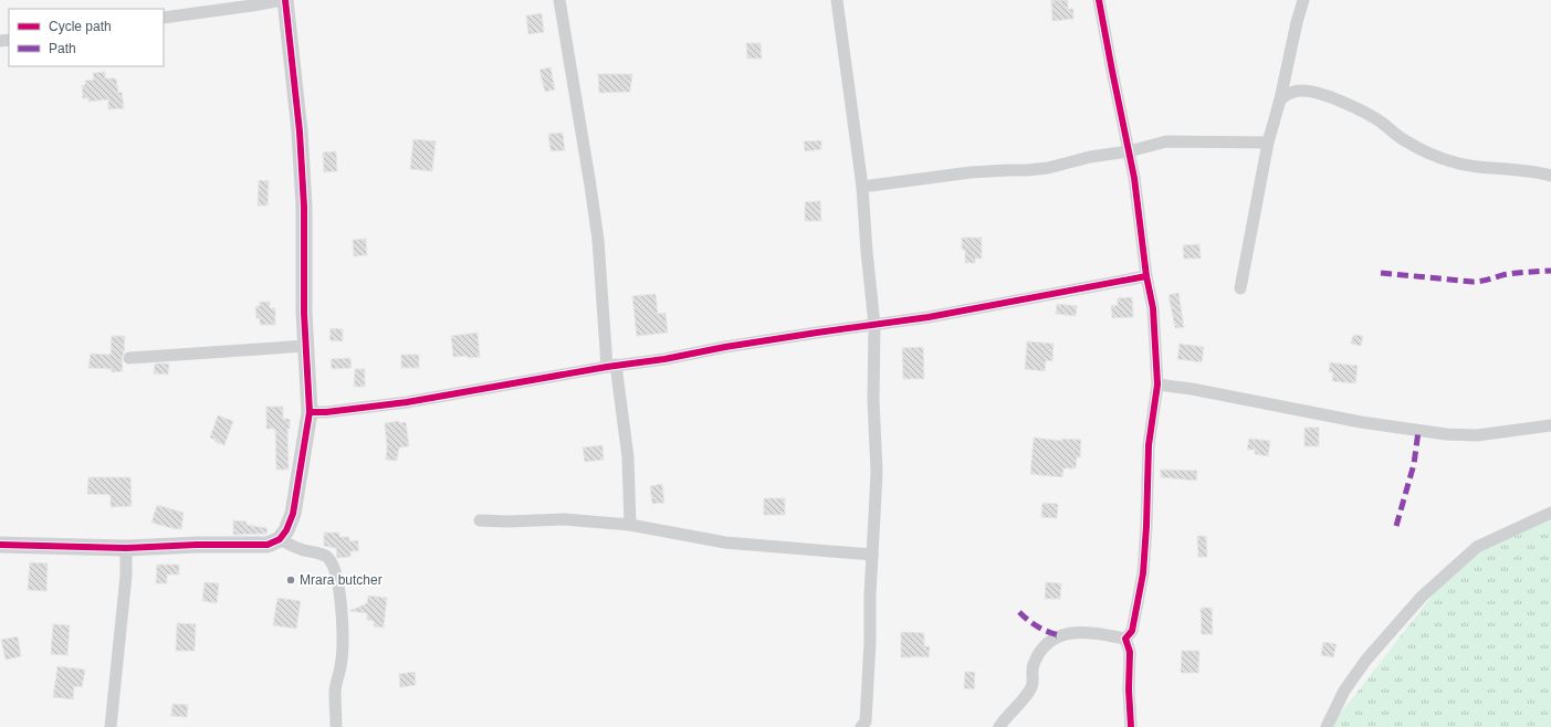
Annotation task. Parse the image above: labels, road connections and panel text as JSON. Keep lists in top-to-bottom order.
{
  "places": ["Mrara butcher"],
  "legend": ["Cycle path", "Path"]
}
